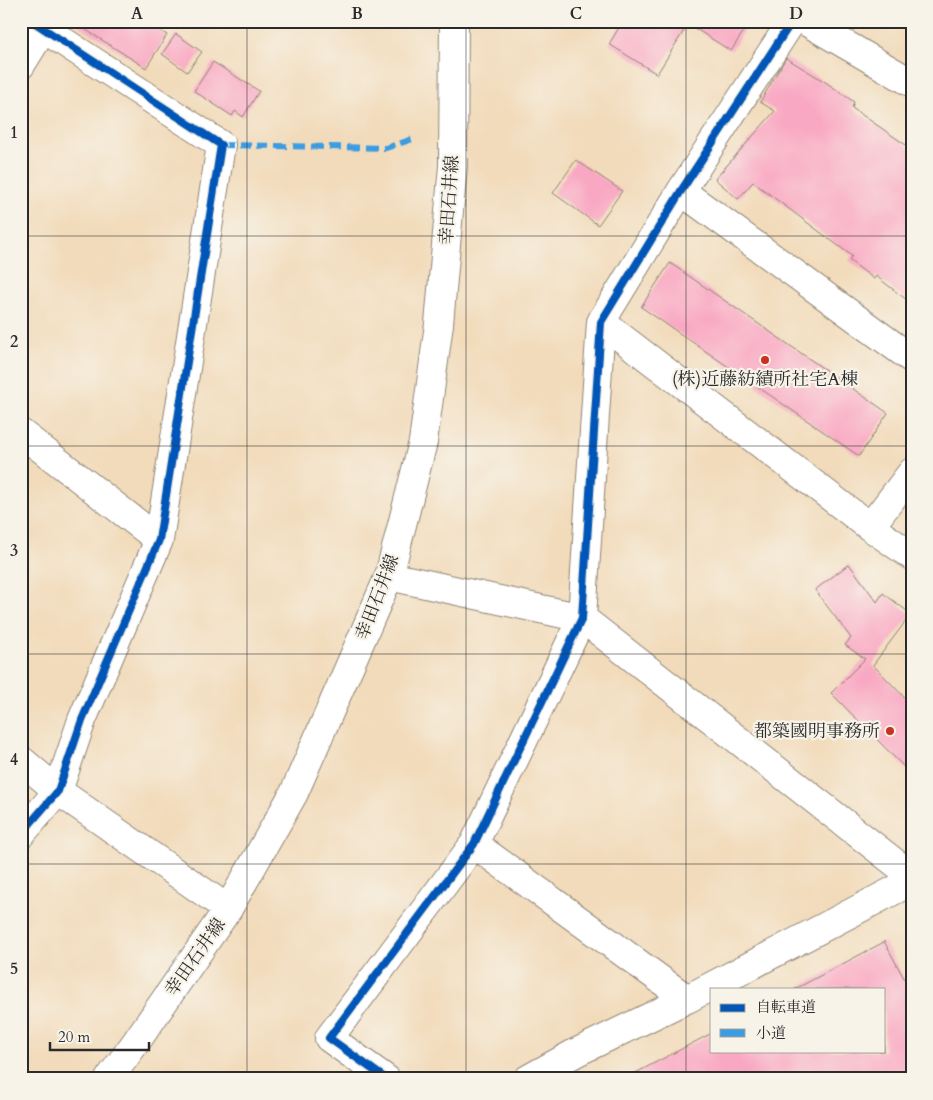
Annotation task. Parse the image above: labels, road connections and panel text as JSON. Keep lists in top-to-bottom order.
{
  "streets": {
    "street": ["幸田石井線"]
  },
  "places": ["(株)近藤紡績所社宅A棟", "都築國明事務所"],
  "legend": ["自転車道", "小道"],
  "scale_bar": "20 m",
  "grid": {
    "columns": [
      "A",
      "B",
      "C",
      "D"
    ],
    "rows": [
      "1",
      "2",
      "3",
      "4",
      "5"
    ]
  }
}
